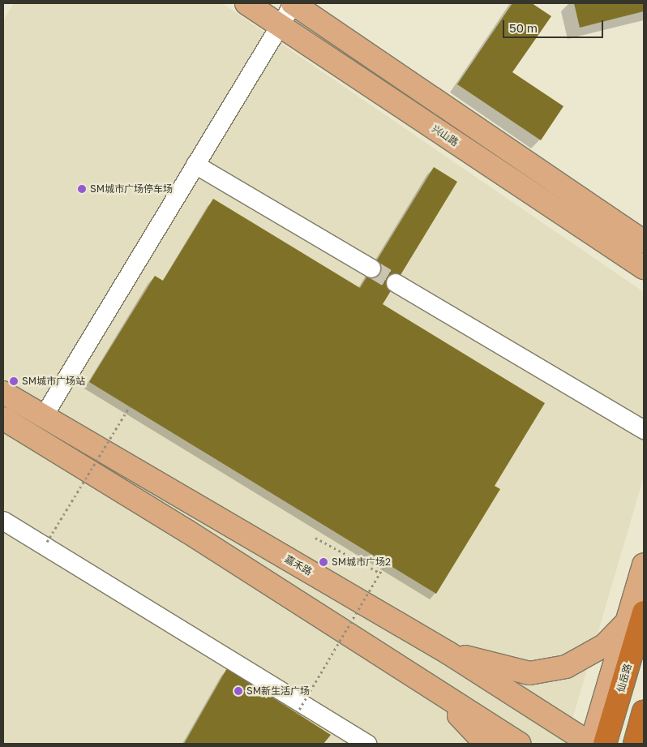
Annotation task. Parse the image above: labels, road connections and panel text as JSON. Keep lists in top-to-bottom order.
{
  "streets": {
    "highway": ["仙岳路"],
    "main road": ["兴山路", "嘉禾路"]
  },
  "places": [
    "SM城市广场停车场",
    "SM城市广场站",
    "SM城市广场2",
    "SM新生活广场"
  ],
  "scale_bar": "50 m"
}
